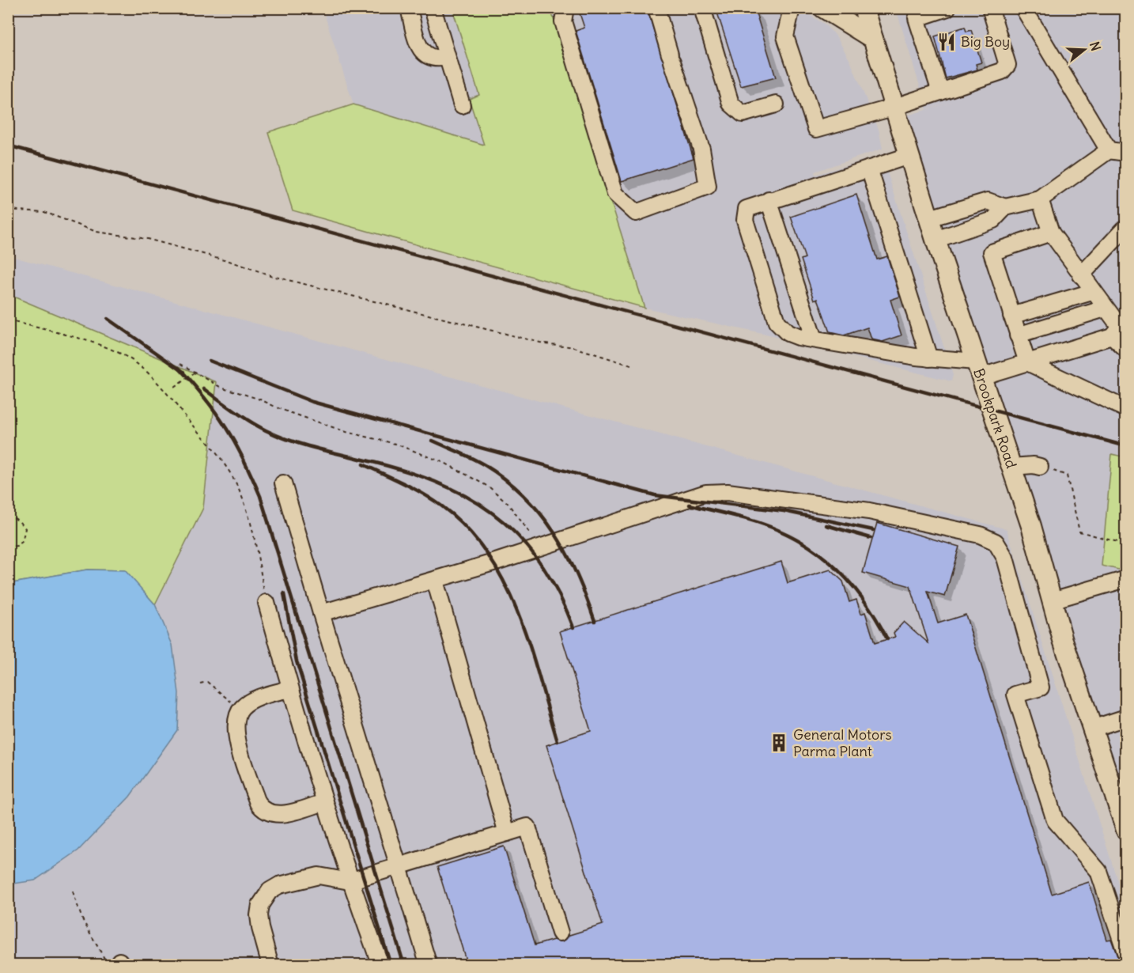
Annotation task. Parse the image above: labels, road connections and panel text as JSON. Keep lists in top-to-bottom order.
{
  "streets": {
    "main road": ["Brookpark Road"]
  },
  "places": {
    "restaurant": ["Big Boy"],
    "building": ["General Motors Parma Plant"]
  },
  "north": "right"
}
